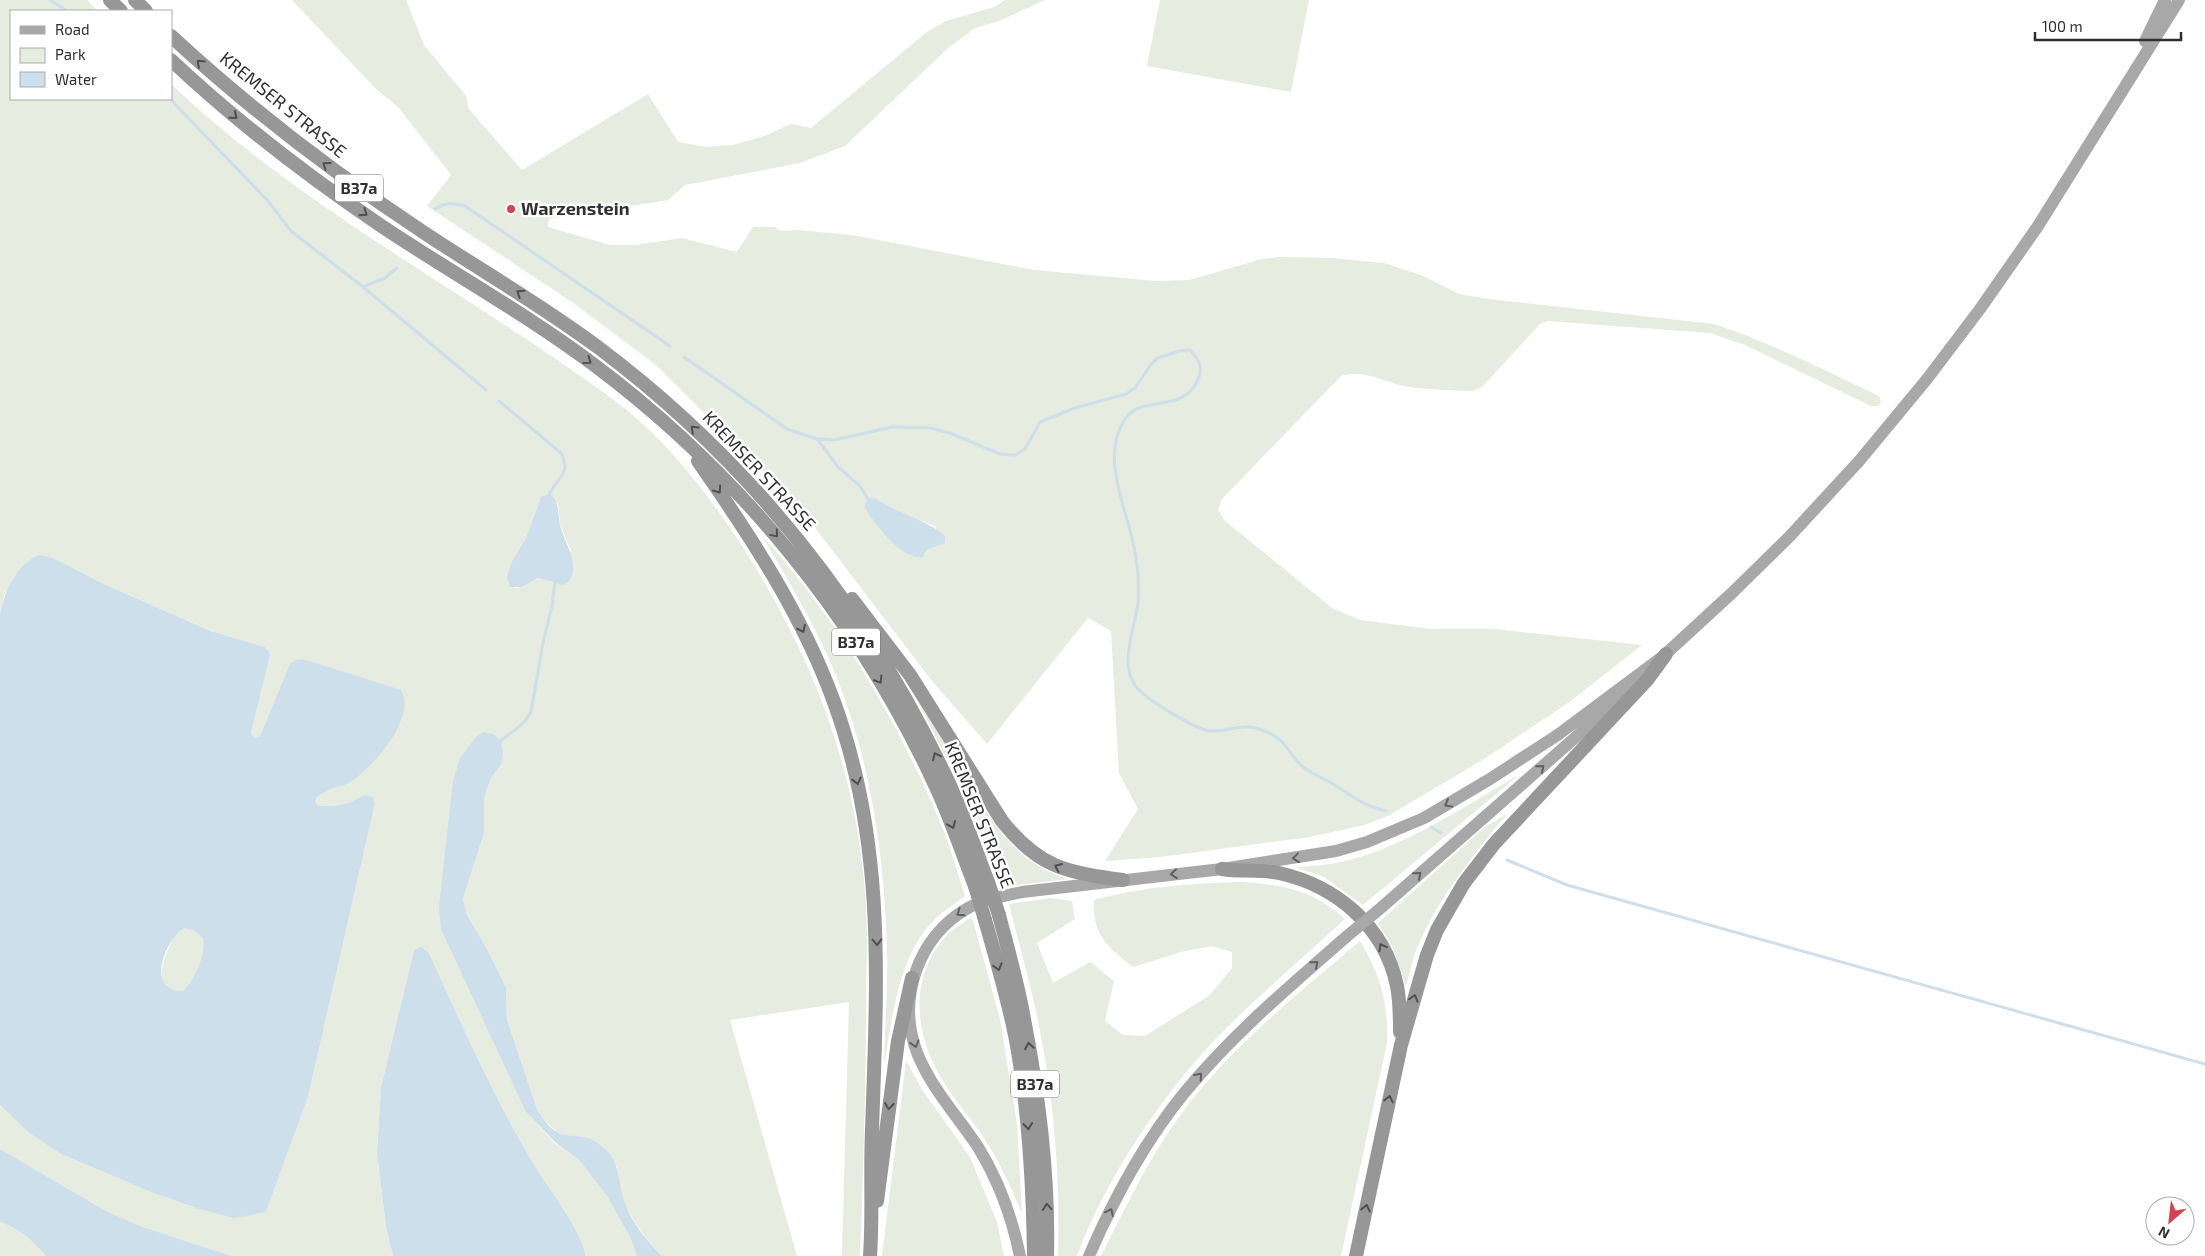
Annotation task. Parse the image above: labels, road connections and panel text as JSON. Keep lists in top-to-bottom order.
{
  "streets": {
    "highway": ["KREMSER STRASSE", "B37a"]
  },
  "places": ["Warzenstein"],
  "legend": ["Road", "Park", "Water"],
  "scale_bar": "100 m",
  "north": "bottom left"
}
